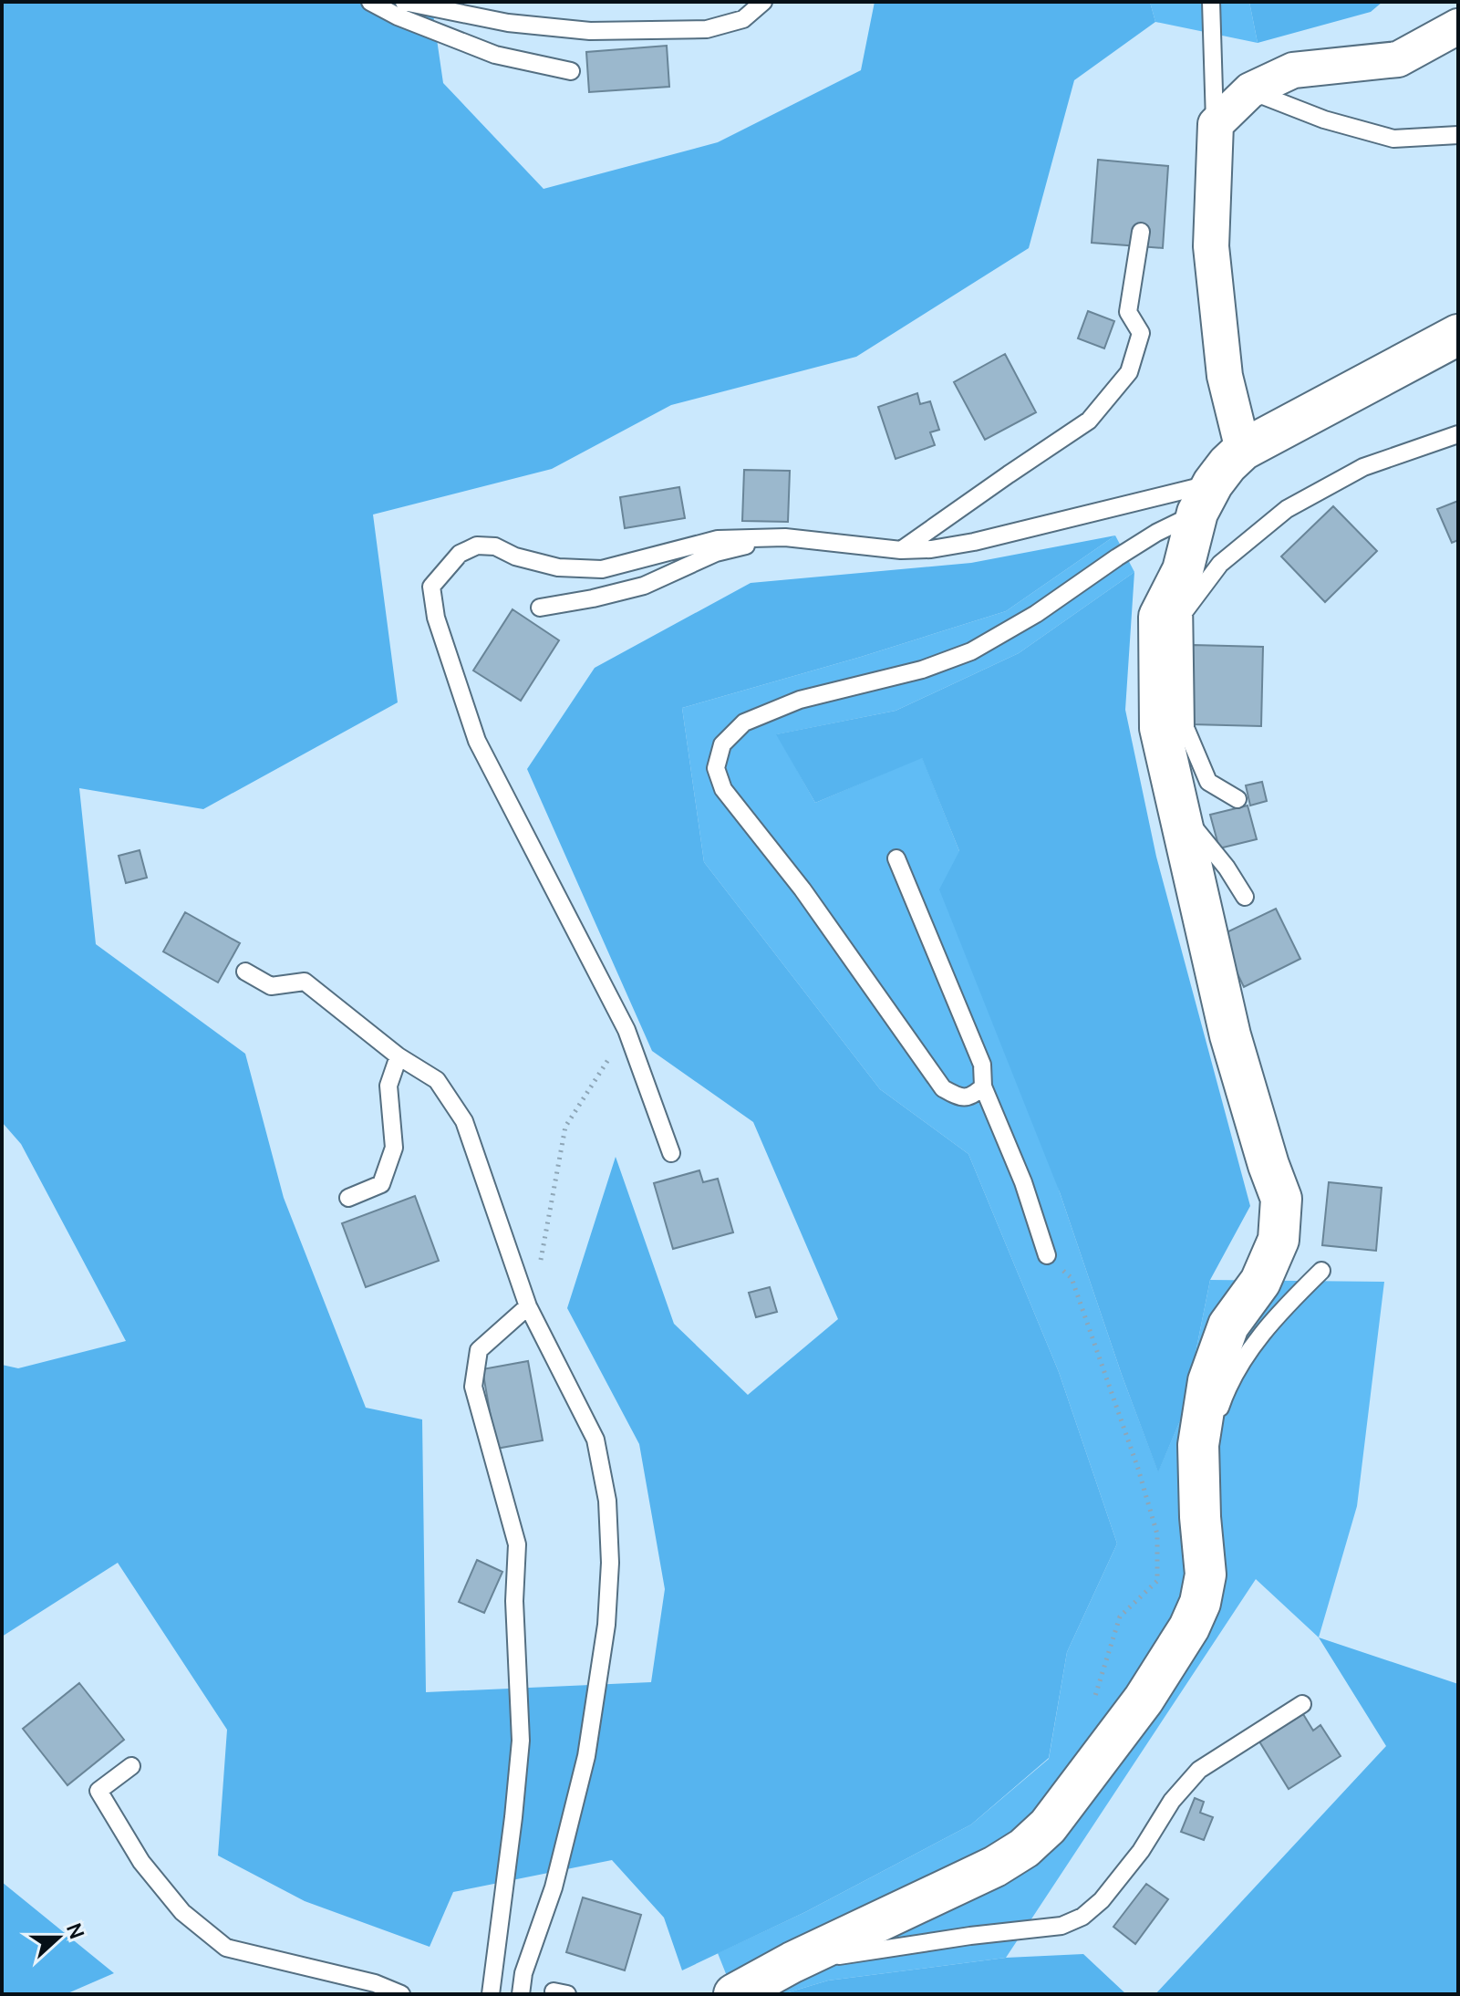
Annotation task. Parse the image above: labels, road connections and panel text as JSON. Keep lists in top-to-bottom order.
{
  "north": "right"
}
